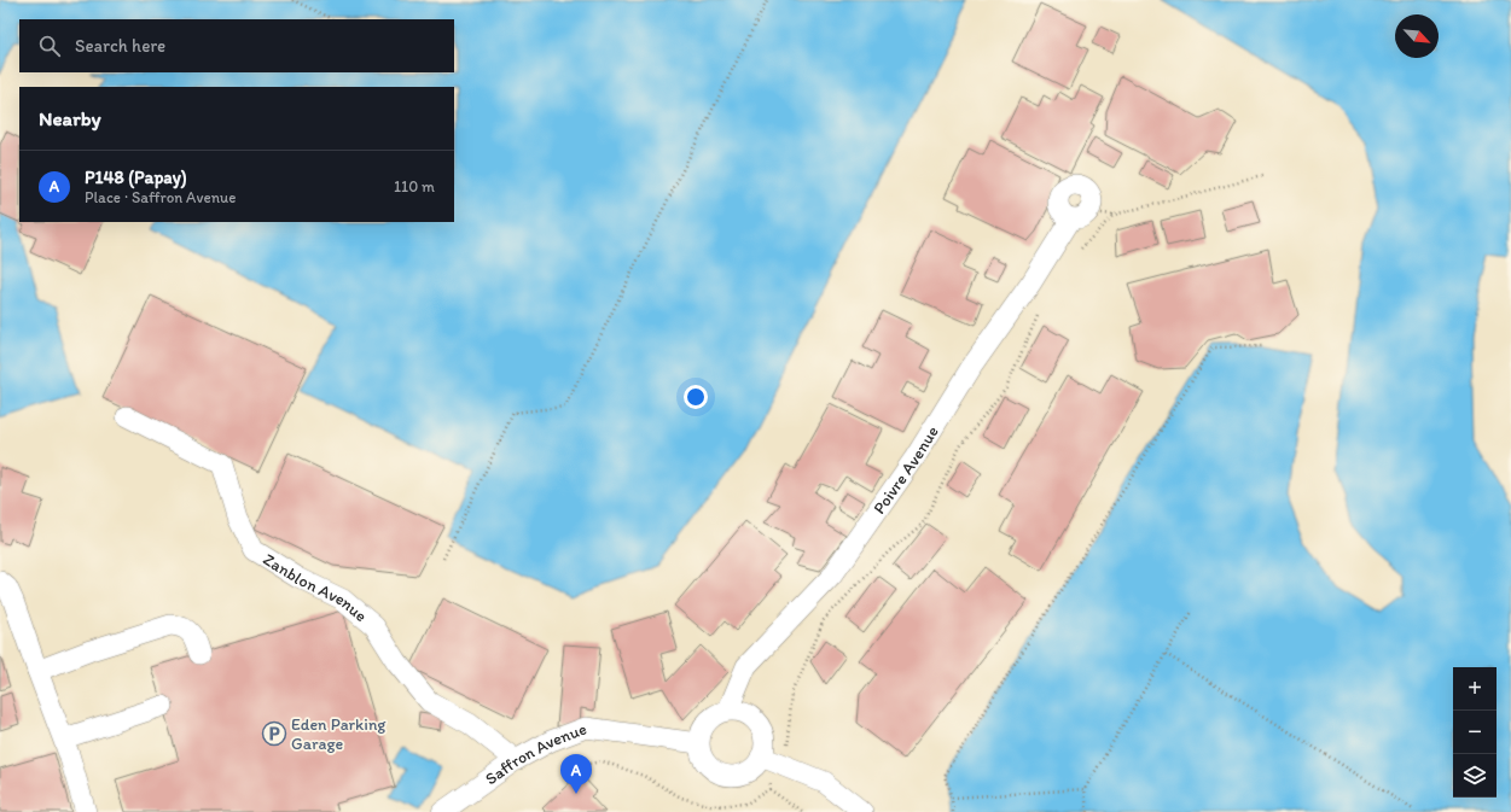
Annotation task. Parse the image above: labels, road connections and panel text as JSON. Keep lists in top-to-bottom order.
{
  "streets": {
    "street": ["Poivre Avenue", "Zanblon Avenue", "Saffron Avenue"]
  },
  "crossings": [
    ["Poivre Avenue", "Saffron Avenue"],
    ["Zanblon Avenue", "Saffron Avenue"]
  ],
  "places": {
    "parking": ["Eden Parking Garage"]
  },
  "north": "bottom right",
  "page": {
    "search": "Search here",
    "heading": "Nearby",
    "list": [
      {
        "mark": "A",
        "name": "P148 (Papay)",
        "note": "Place · Saffron Avenue",
        "value": "110 m"
      }
    ],
    "map_buttons": ["+", "−"],
    "pins": "A"
  }
}
